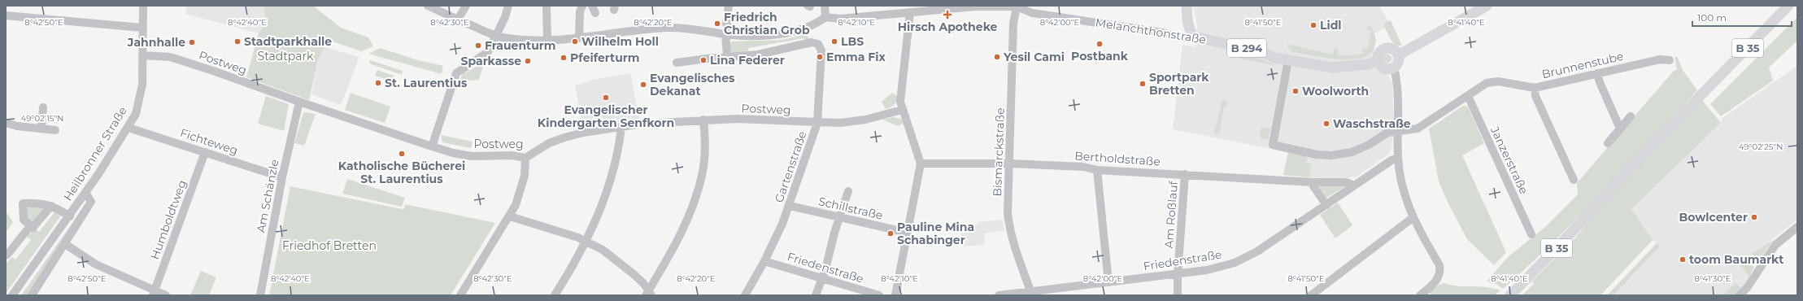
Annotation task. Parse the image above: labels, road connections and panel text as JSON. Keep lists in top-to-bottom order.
{
  "streets": {
    "main road": ["Melanchthonstraße", "B 294", "B 35"],
    "street": [
      "Postweg",
      "Brunnenstube",
      "Fichteweg",
      "Bismarckstraße",
      "Heilbronner Straße",
      "Bertholdstraße",
      "Janzerstraße",
      "Gartenstraße",
      "Am Schänzle",
      "Schillstraße",
      "Am Roßlauf",
      "Humboldtweg",
      "Friedenstraße"
    ]
  },
  "crossings": [
    ["Melanchthonstraße", "Brunnenstube"],
    ["Melanchthonstraße", "Bismarckstraße"],
    ["Postweg", "Heilbronner Straße"],
    ["Postweg", "Gartenstraße"],
    ["Postweg", "Am Schänzle"],
    ["Brunnenstube", "Janzerstraße"],
    ["Fichteweg", "Heilbronner Straße"],
    ["Fichteweg", "Am Schänzle"],
    ["Fichteweg", "Humboldtweg"],
    ["Bismarckstraße", "Bertholdstraße"],
    ["Bismarckstraße", "Friedenstraße"],
    ["Bertholdstraße", "Am Roßlauf"],
    ["Bertholdstraße", "Friedenstraße"],
    ["Gartenstraße", "Schillstraße"],
    ["Gartenstraße", "Friedenstraße"],
    ["Am Roßlauf", "Friedenstraße"]
  ],
  "parks": ["Stadtpark", "Friedhof Bretten"],
  "places": {
    "health": ["Hirsch Apotheke"],
    "other": [
      "Friedrich Christian Grob",
      "Lidl",
      "Stadtparkhalle",
      "Wilhelm Holl",
      "LBS",
      "Jahnhalle",
      "Postbank",
      "Frauenturm",
      "Emma Fix",
      "Yesil Cami",
      "Pfeiferturm",
      "Lina Federer",
      "Sparkasse",
      "St. Laurentius",
      "Sportpark Bretten",
      "Evangelisches Dekanat",
      "Woolworth",
      "Evangelischer Kindergarten Senfkorn",
      "Waschstraße",
      "Katholische Bücherei St. Laurentius",
      "Bowlcenter",
      "Pauline Mina Schabinger",
      "toom Baumarkt"
    ]
  },
  "scale_bar": "100 m",
  "coordinates": [
    "8°42'50\"E",
    "8°42'40\"E",
    "8°42'30\"E",
    "8°42'20\"E",
    "8°42'00\"E",
    "8°42'10\"E",
    "8°41'50\"E",
    "8°41'40\"E",
    "49°02'15\"N",
    "49°02'25\"N",
    "8°41'30\"E"
  ]
}
